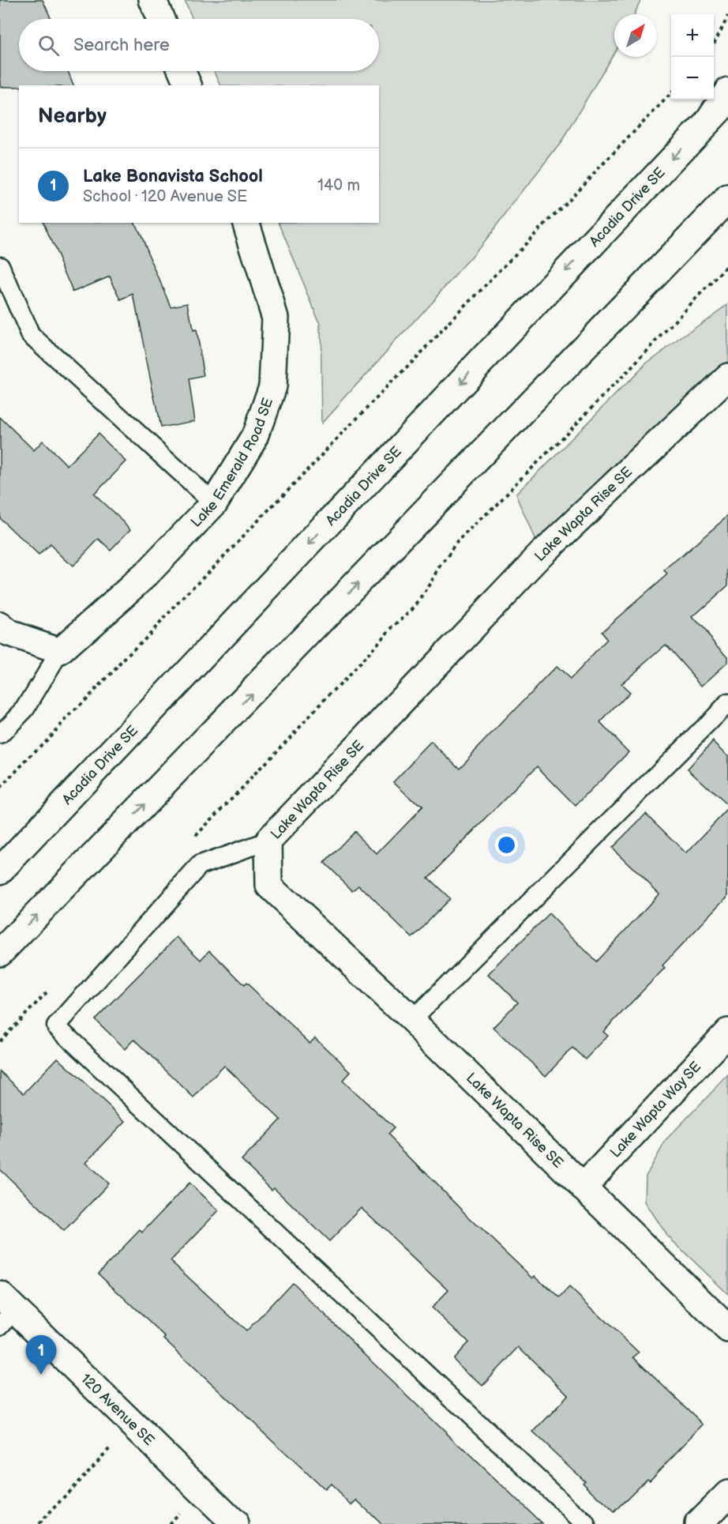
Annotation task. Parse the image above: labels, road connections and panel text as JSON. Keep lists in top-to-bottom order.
{
  "streets": {
    "street": [
      "Acadia Drive SE",
      "Lake Emerald Road SE",
      "Lake Wapta Rise SE",
      "Lake Wapta Way SE",
      "120 Avenue SE"
    ]
  },
  "crossings": [
    ["Lake Wapta Rise SE", "Lake Wapta Way SE"]
  ],
  "north": "top right",
  "page": {
    "map_buttons": ["+", "−"],
    "search": "Search here",
    "heading": "Nearby",
    "list": [
      {
        "mark": "1",
        "name": "Lake Bonavista School",
        "note": "School · 120 Avenue SE",
        "value": "140 m"
      }
    ],
    "pins": "1"
  }
}
